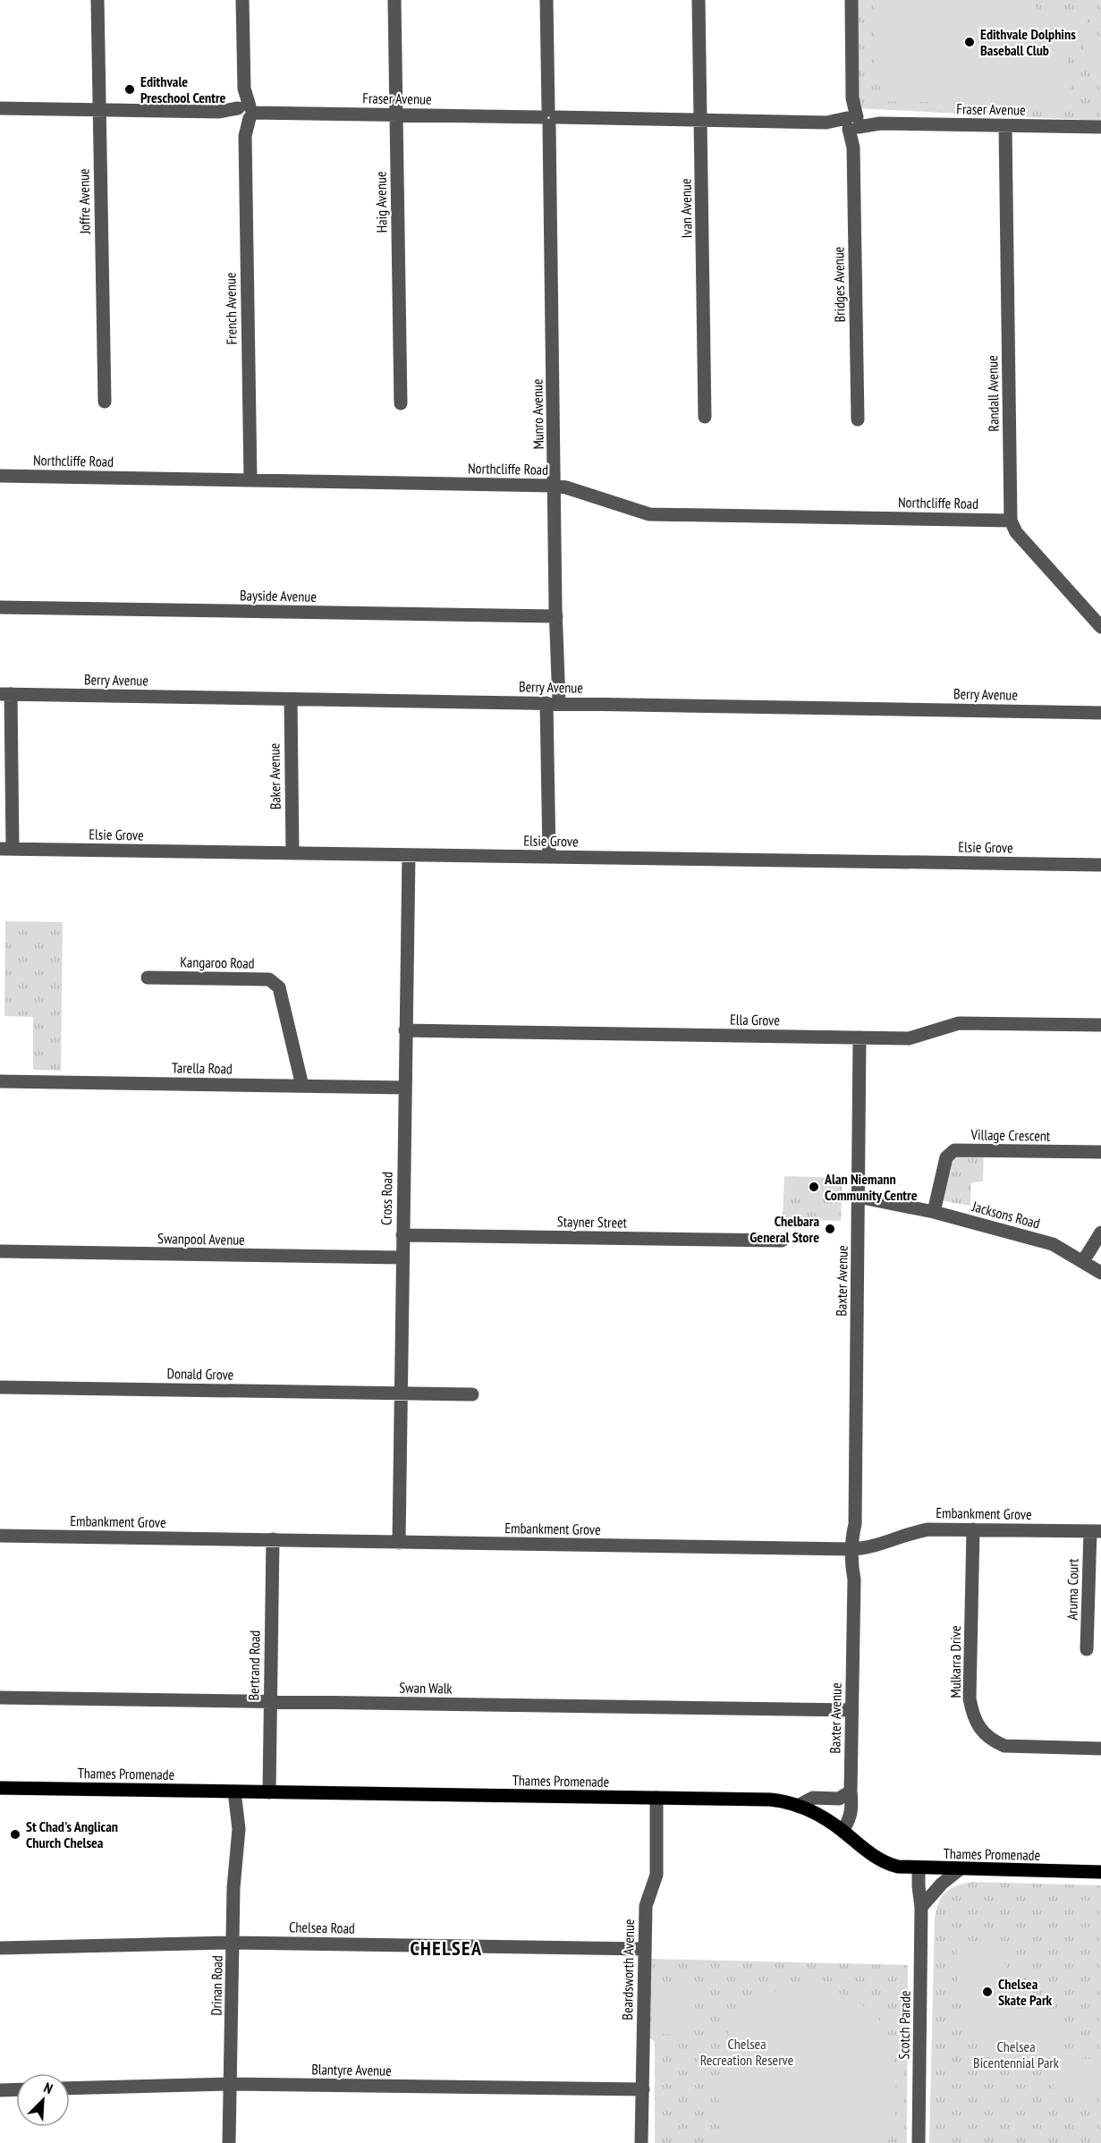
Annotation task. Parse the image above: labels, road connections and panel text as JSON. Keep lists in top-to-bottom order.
{
  "streets": {
    "main road": ["Thames Promenade"],
    "street": [
      "Fraser Avenue",
      "Joffre Avenue",
      "Haig Avenue",
      "Ivan Avenue",
      "Bridges Avenue",
      "French Avenue",
      "Randall Avenue",
      "Munro Avenue",
      "Northcliffe Road",
      "Bayside Avenue",
      "Berry Avenue",
      "Baker Avenue",
      "Elsie Grove",
      "Kangaroo Road",
      "Ella Grove",
      "Tarella Road",
      "Village Crescent",
      "Cross Road",
      "Jacksons Road",
      "Stayner Street",
      "Swanpool Avenue",
      "Baxter Avenue",
      "Donald Grove",
      "Embankment Grove",
      "Aruma Court",
      "Mulkarra Drive",
      "Bertrand Road",
      "Swan Walk",
      "Chelsea Road",
      "Beardsworth Avenue",
      "Drinan Road",
      "Scotch Parade",
      "Blantyre Avenue"
    ]
  },
  "crossings": [
    ["Fraser Avenue", "Joffre Avenue"],
    ["Fraser Avenue", "Haig Avenue"],
    ["Fraser Avenue", "Ivan Avenue"],
    ["Fraser Avenue", "Bridges Avenue"],
    ["Fraser Avenue", "French Avenue"],
    ["Fraser Avenue", "Randall Avenue"],
    ["Fraser Avenue", "Munro Avenue"],
    ["French Avenue", "Northcliffe Road"],
    ["Randall Avenue", "Northcliffe Road"],
    ["Munro Avenue", "Northcliffe Road"],
    ["Munro Avenue", "Bayside Avenue"],
    ["Munro Avenue", "Berry Avenue"],
    ["Munro Avenue", "Elsie Grove"],
    ["Berry Avenue", "Baker Avenue"],
    ["Baker Avenue", "Elsie Grove"],
    ["Elsie Grove", "Cross Road"],
    ["Kangaroo Road", "Tarella Road"],
    ["Ella Grove", "Cross Road"],
    ["Ella Grove", "Baxter Avenue"],
    ["Tarella Road", "Cross Road"],
    ["Village Crescent", "Jacksons Road"],
    ["Cross Road", "Stayner Street"],
    ["Cross Road", "Swanpool Avenue"],
    ["Cross Road", "Donald Grove"],
    ["Cross Road", "Embankment Grove"],
    ["Jacksons Road", "Baxter Avenue"],
    ["Baxter Avenue", "Embankment Grove"],
    ["Baxter Avenue", "Swan Walk"],
    ["Baxter Avenue", "Thames Promenade"],
    ["Embankment Grove", "Aruma Court"],
    ["Embankment Grove", "Mulkarra Drive"],
    ["Embankment Grove", "Bertrand Road"],
    ["Bertrand Road", "Swan Walk"],
    ["Bertrand Road", "Thames Promenade"],
    ["Thames Promenade", "Beardsworth Avenue"],
    ["Thames Promenade", "Drinan Road"],
    ["Thames Promenade", "Scotch Parade"],
    ["Chelsea Road", "Beardsworth Avenue"],
    ["Chelsea Road", "Drinan Road"],
    ["Beardsworth Avenue", "Blantyre Avenue"],
    ["Drinan Road", "Blantyre Avenue"]
  ],
  "districts": ["CHELSEA"],
  "parks": ["Chelsea Recreation Reserve", "Chelsea Bicentennial Park"],
  "places": [
    "Edithvale Dolphins Baseball Club",
    "Edithvale Preschool Centre",
    "Alan Niemann Community Centre",
    "Chelbara General Store",
    "St Chad's Anglican Church Chelsea",
    "Chelsea Skate Park"
  ],
  "north": "top right"
}
